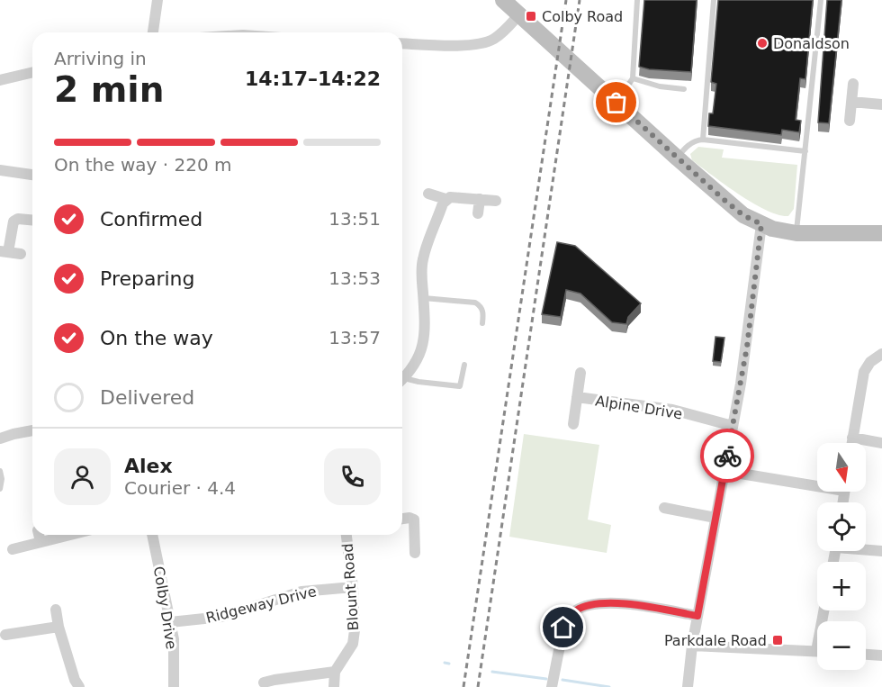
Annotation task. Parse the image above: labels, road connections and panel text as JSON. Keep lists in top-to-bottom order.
{
  "streets": {
    "street": [
      "Alpine Drive",
      "Blount Road",
      "Ridgeway Drive",
      "Colby Drive"
    ]
  },
  "crossings": [
    ["Blount Road", "Ridgeway Drive"],
    ["Ridgeway Drive", "Colby Drive"]
  ],
  "places": {
    "transit": ["Colby Road", "Parkdale Road"],
    "other": ["Donaldson"]
  },
  "north": "bottom",
  "page": {
    "heading": ["2 min", "Arriving in", "14:17–14:22"],
    "panel": ["Alex", "Courier · 4.4"],
    "bar": "On the way · 220 m",
    "list": [
      ["Confirmed", "13:51"],
      ["Preparing", "13:53"],
      ["On the way", "13:57"],
      "Delivered"
    ],
    "map_buttons": ["+", "−"]
  }
}
